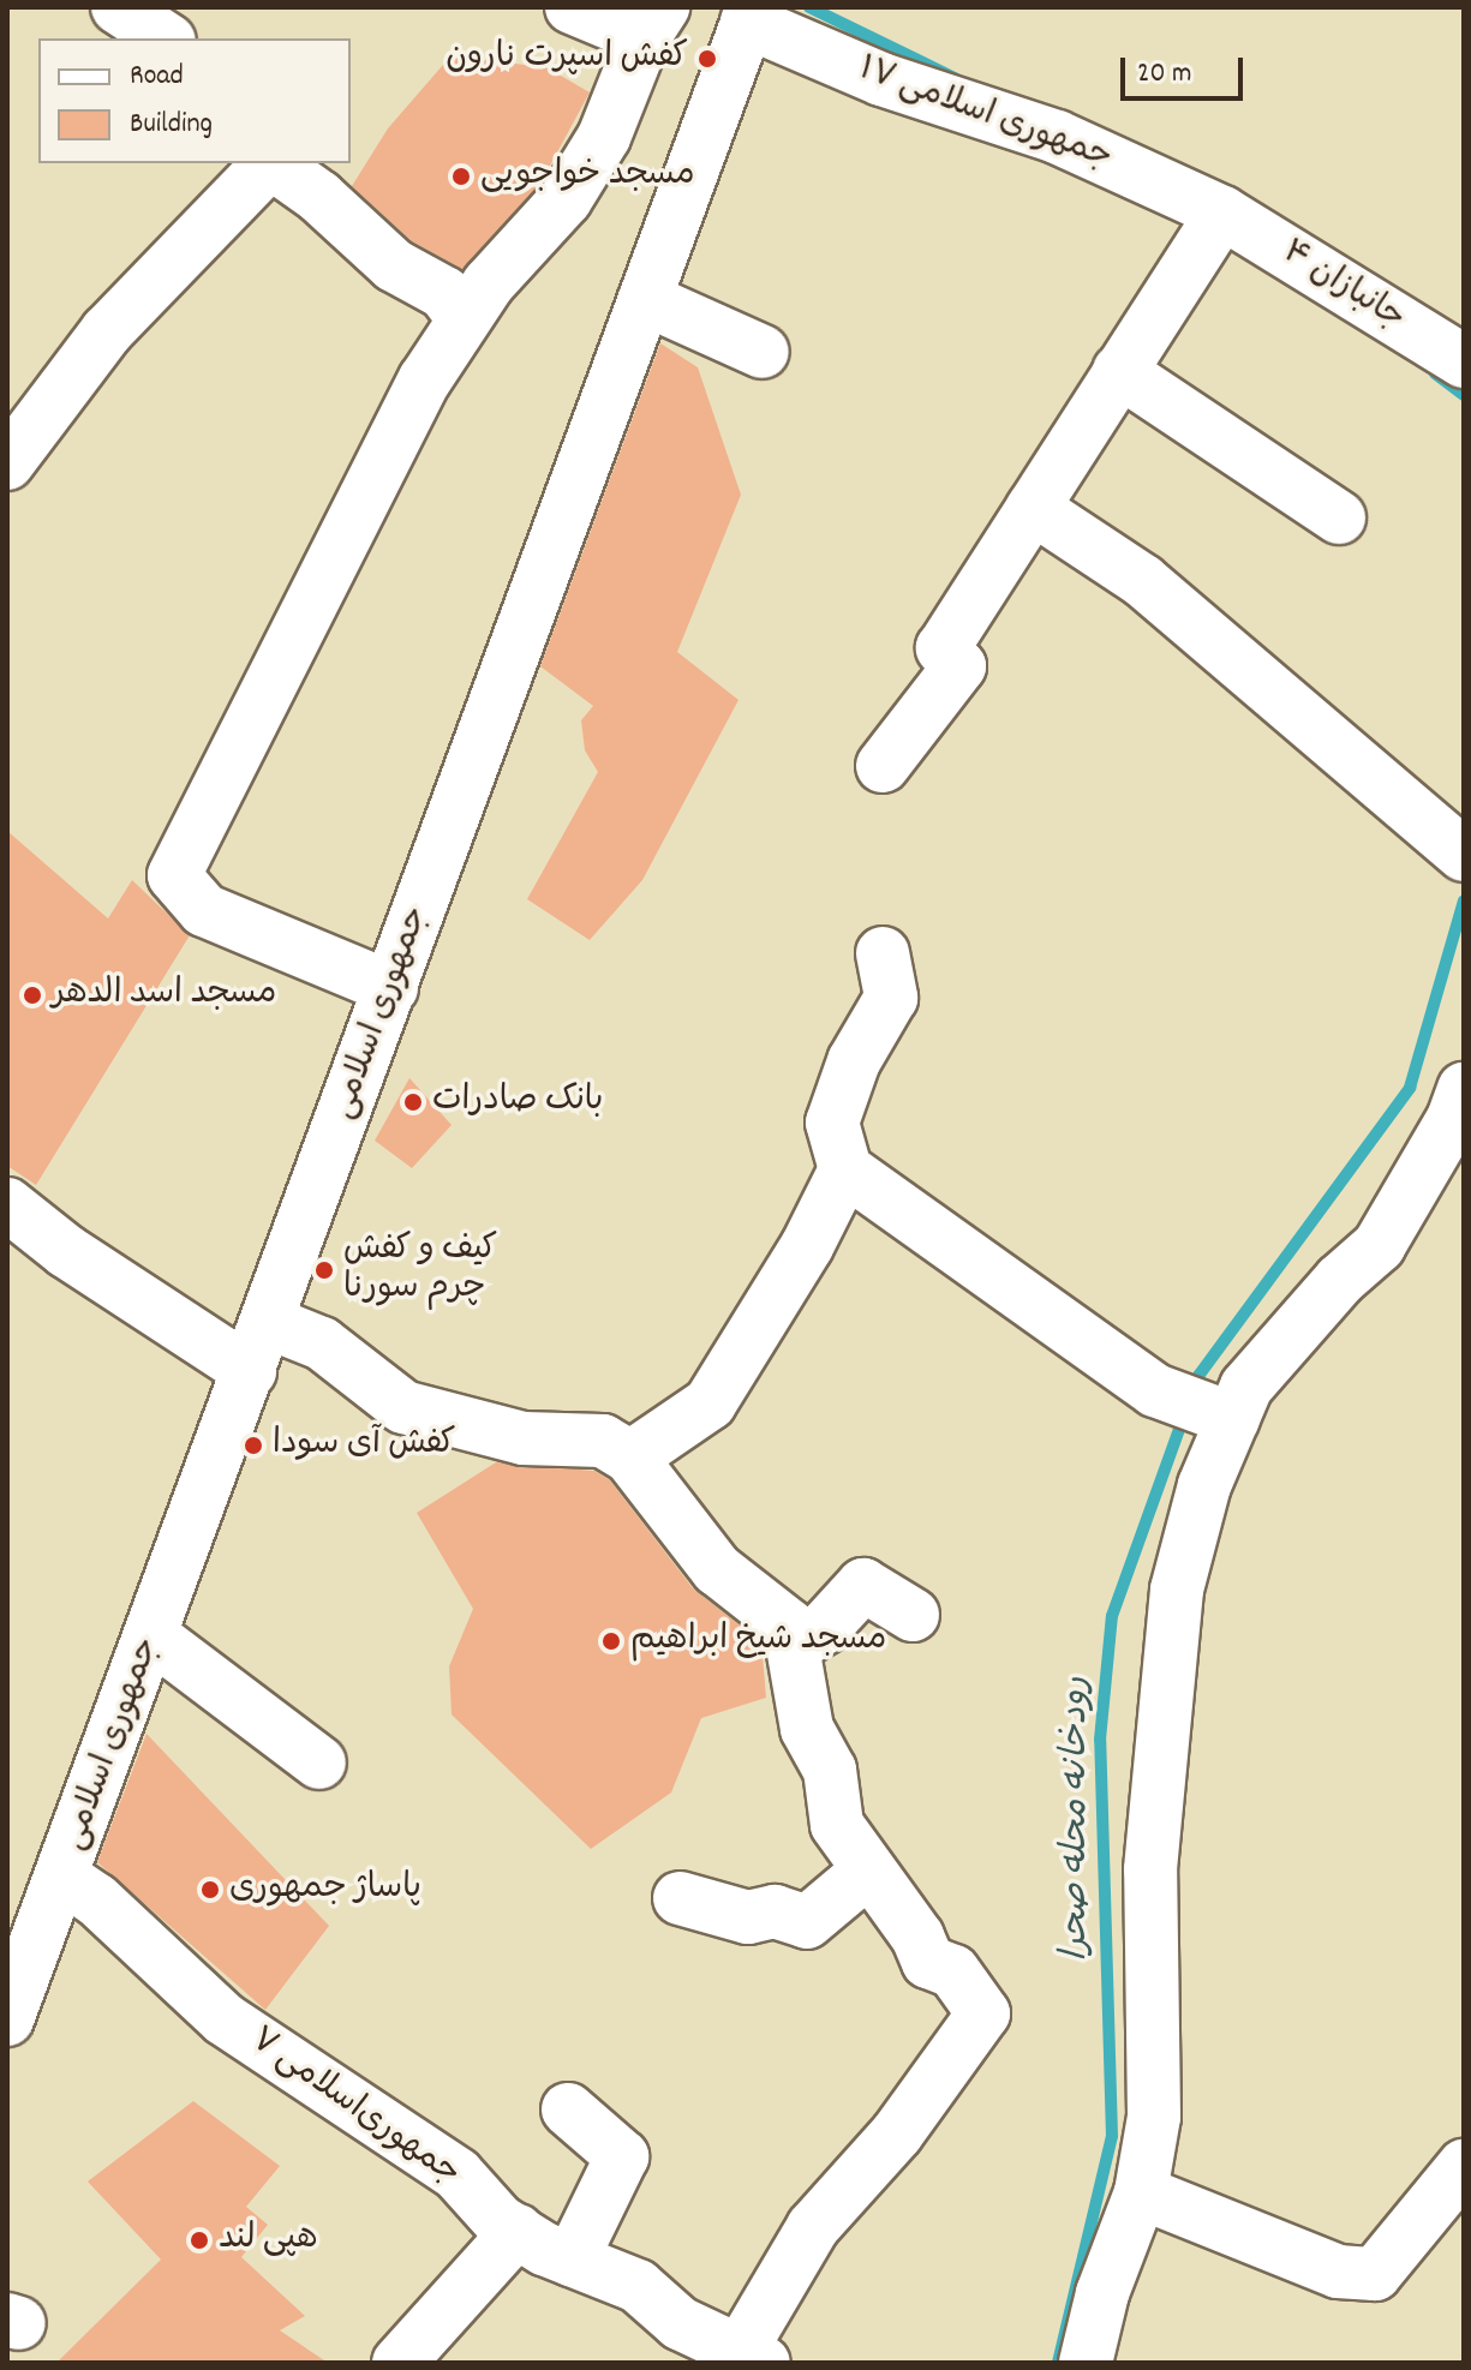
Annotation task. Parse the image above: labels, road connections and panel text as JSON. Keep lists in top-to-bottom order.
{
  "streets": {
    "street": [
      "جمهوری اسلامی ۱۷",
      "جانبازان ۴",
      "جمهوری اسلامی",
      "جمهوری‌اسلامی ۷"
    ]
  },
  "crossings": [
    ["جمهوری اسلامی ۱۷", "جانبازان ۴"],
    ["جمهوری اسلامی ۱۷", "جمهوری اسلامی"],
    ["جمهوری اسلامی", "جمهوری‌اسلامی ۷"]
  ],
  "water": ["رودخانه محله صحرا"],
  "places": [
    "کفش اسپرت نارون",
    "مسجد خواجویی",
    "مسجد اسد الدهر",
    "بانک صادرات",
    "کیف و کفش چرم سورنا",
    "کفش آی سودا",
    "مسجد شیخ ابراهیم",
    "پاساژ جمهوری",
    "هپی لند"
  ],
  "legend": ["Road", "Building"],
  "scale_bar": "20 m"
}
